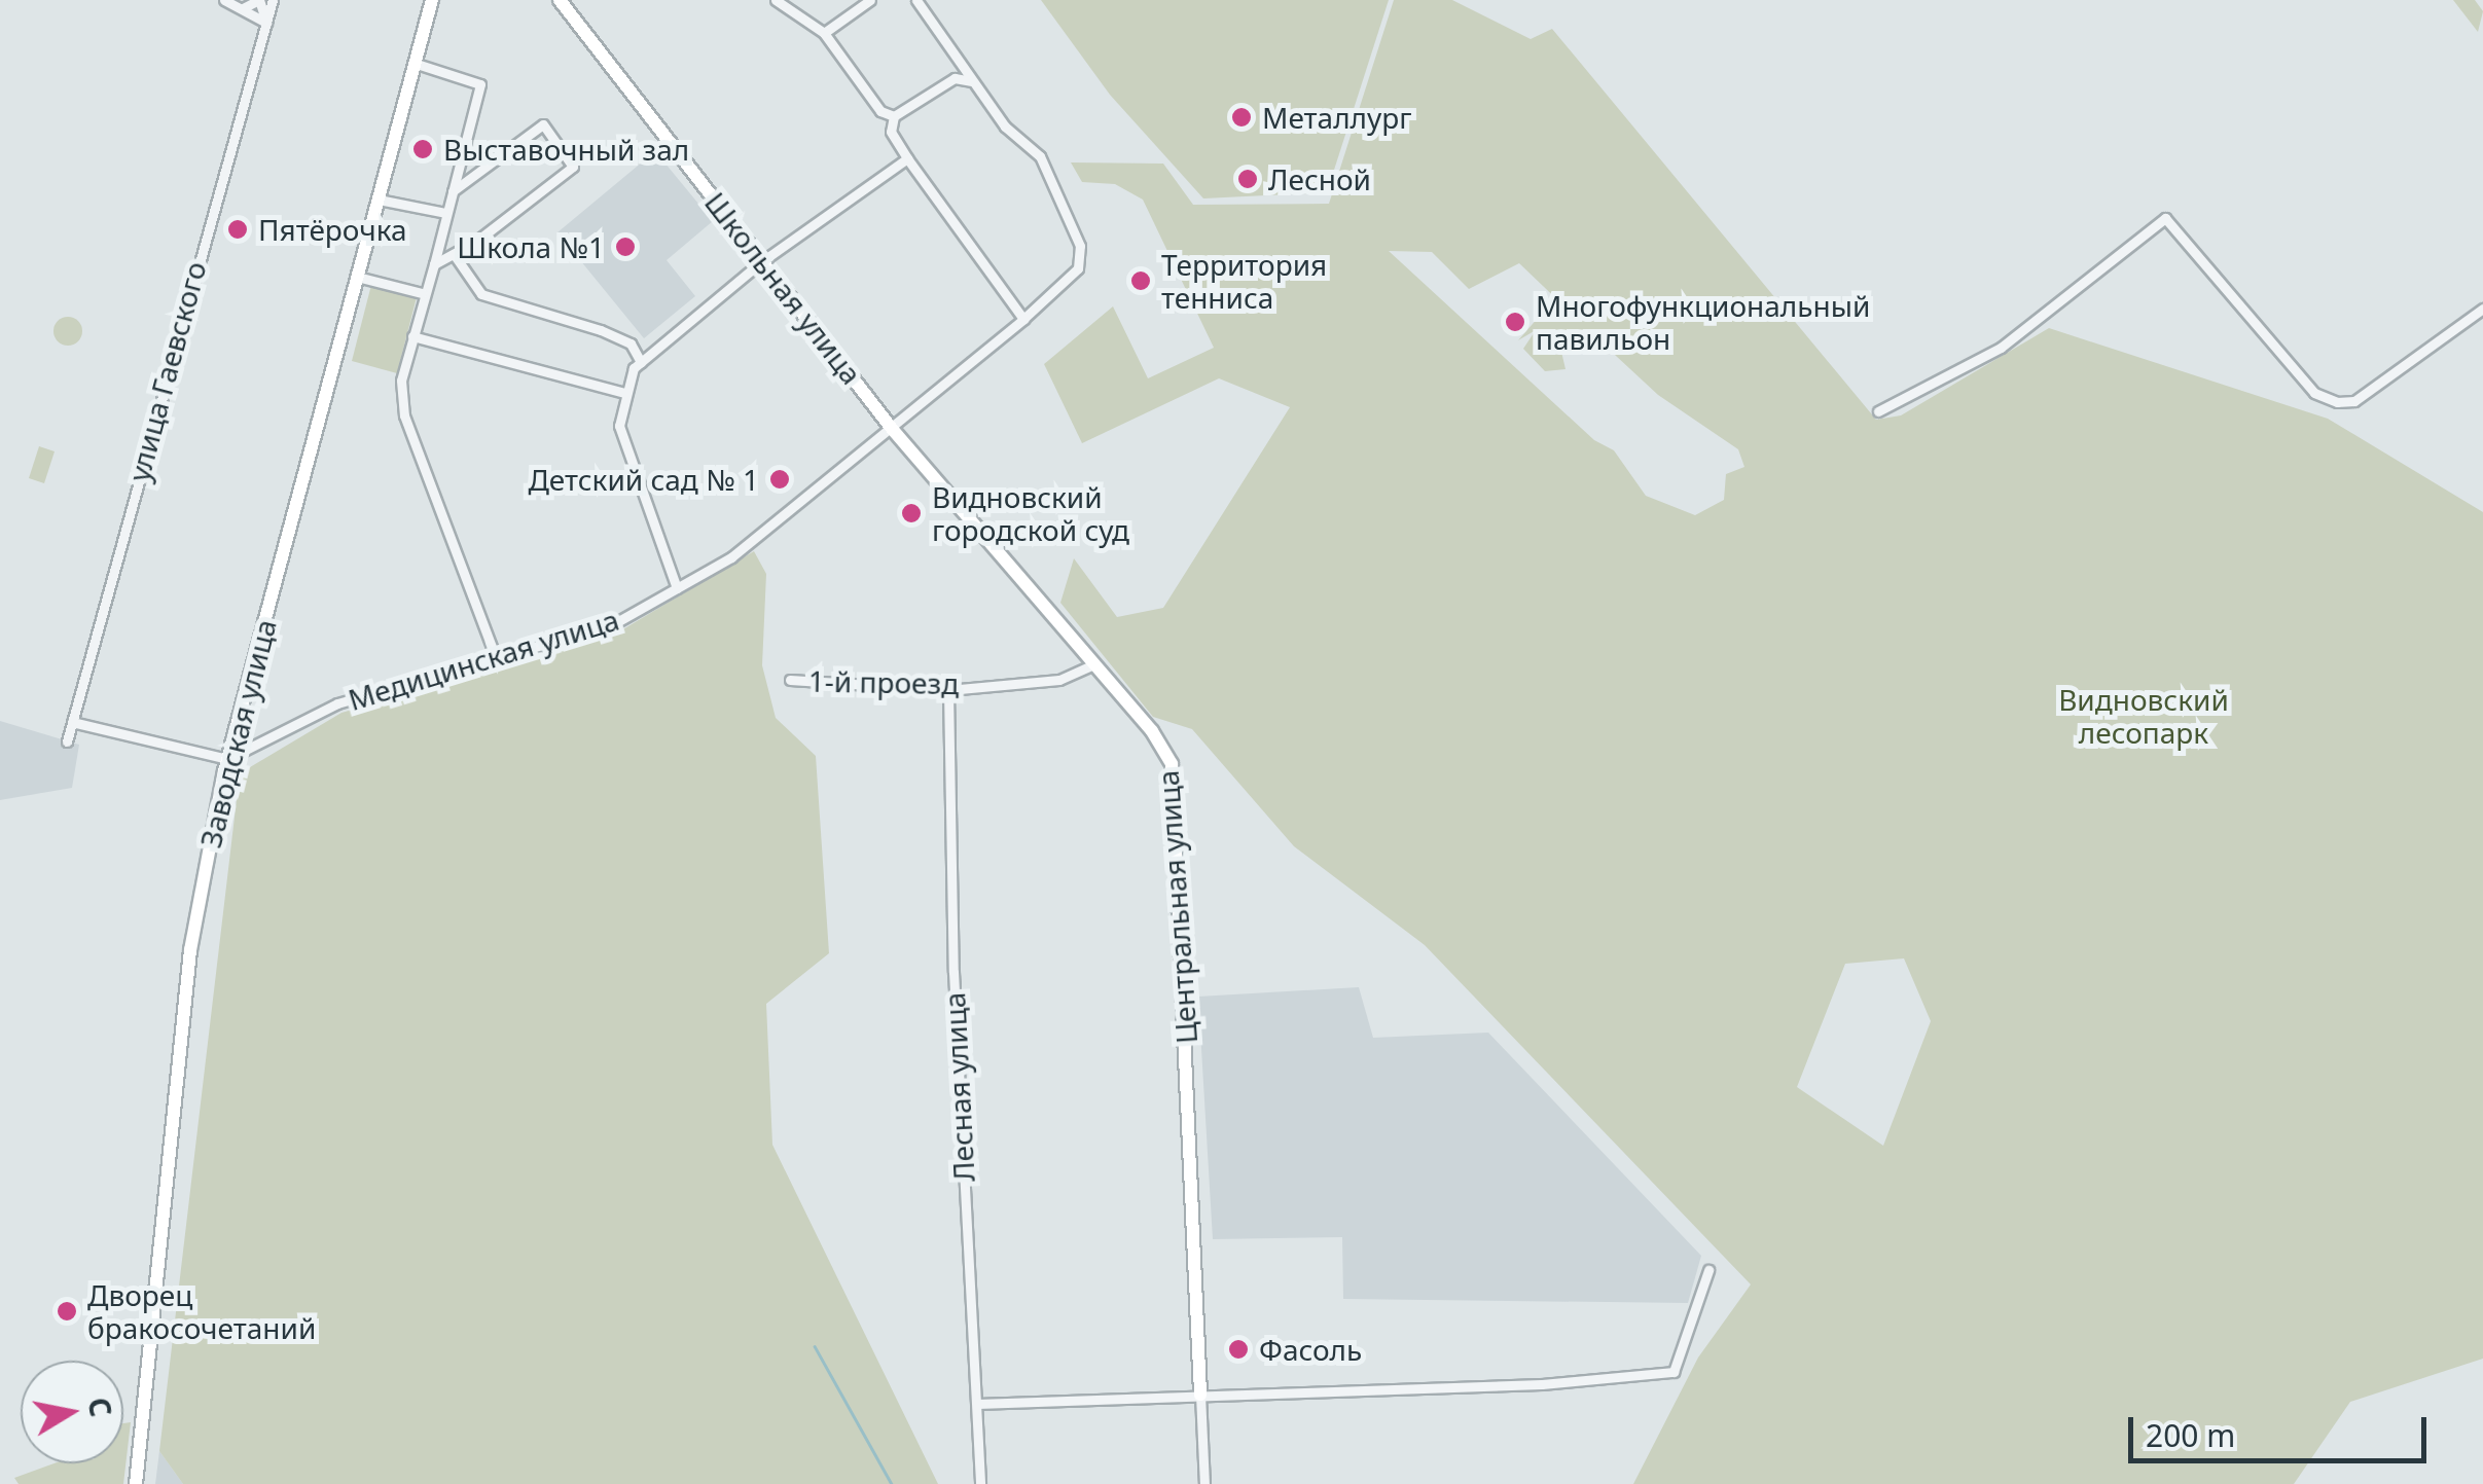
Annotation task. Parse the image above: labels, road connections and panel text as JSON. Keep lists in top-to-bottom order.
{
  "streets": {
    "street": [
      "Школьная улица",
      "улица Гаевского",
      "Медицинская улица",
      "1-й проезд",
      "Заводская улица",
      "Центральная улица",
      "Лесная улица"
    ]
  },
  "crossings": [
    ["Школьная улица", "Медицинская улица"],
    ["Школьная улица", "Центральная улица"],
    ["Медицинская улица", "Заводская улица"],
    ["Медицинская улица", "Центральная улица"],
    ["1-й проезд", "Центральная улица"],
    ["1-й проезд", "Лесная улица"]
  ],
  "parks": ["Видновский лесопарк"],
  "places": [
    "Металлург",
    "Выставочный зал",
    "Лесной",
    "Пятёрочка",
    "Школа №1",
    "Территория тенниса",
    "Многофункциональный павильон",
    "Детский сад № 1",
    "Видновский городской суд",
    "Дворец бракосочетаний",
    "Фасоль"
  ],
  "scale_bar": "200 m",
  "north": "right"
}
